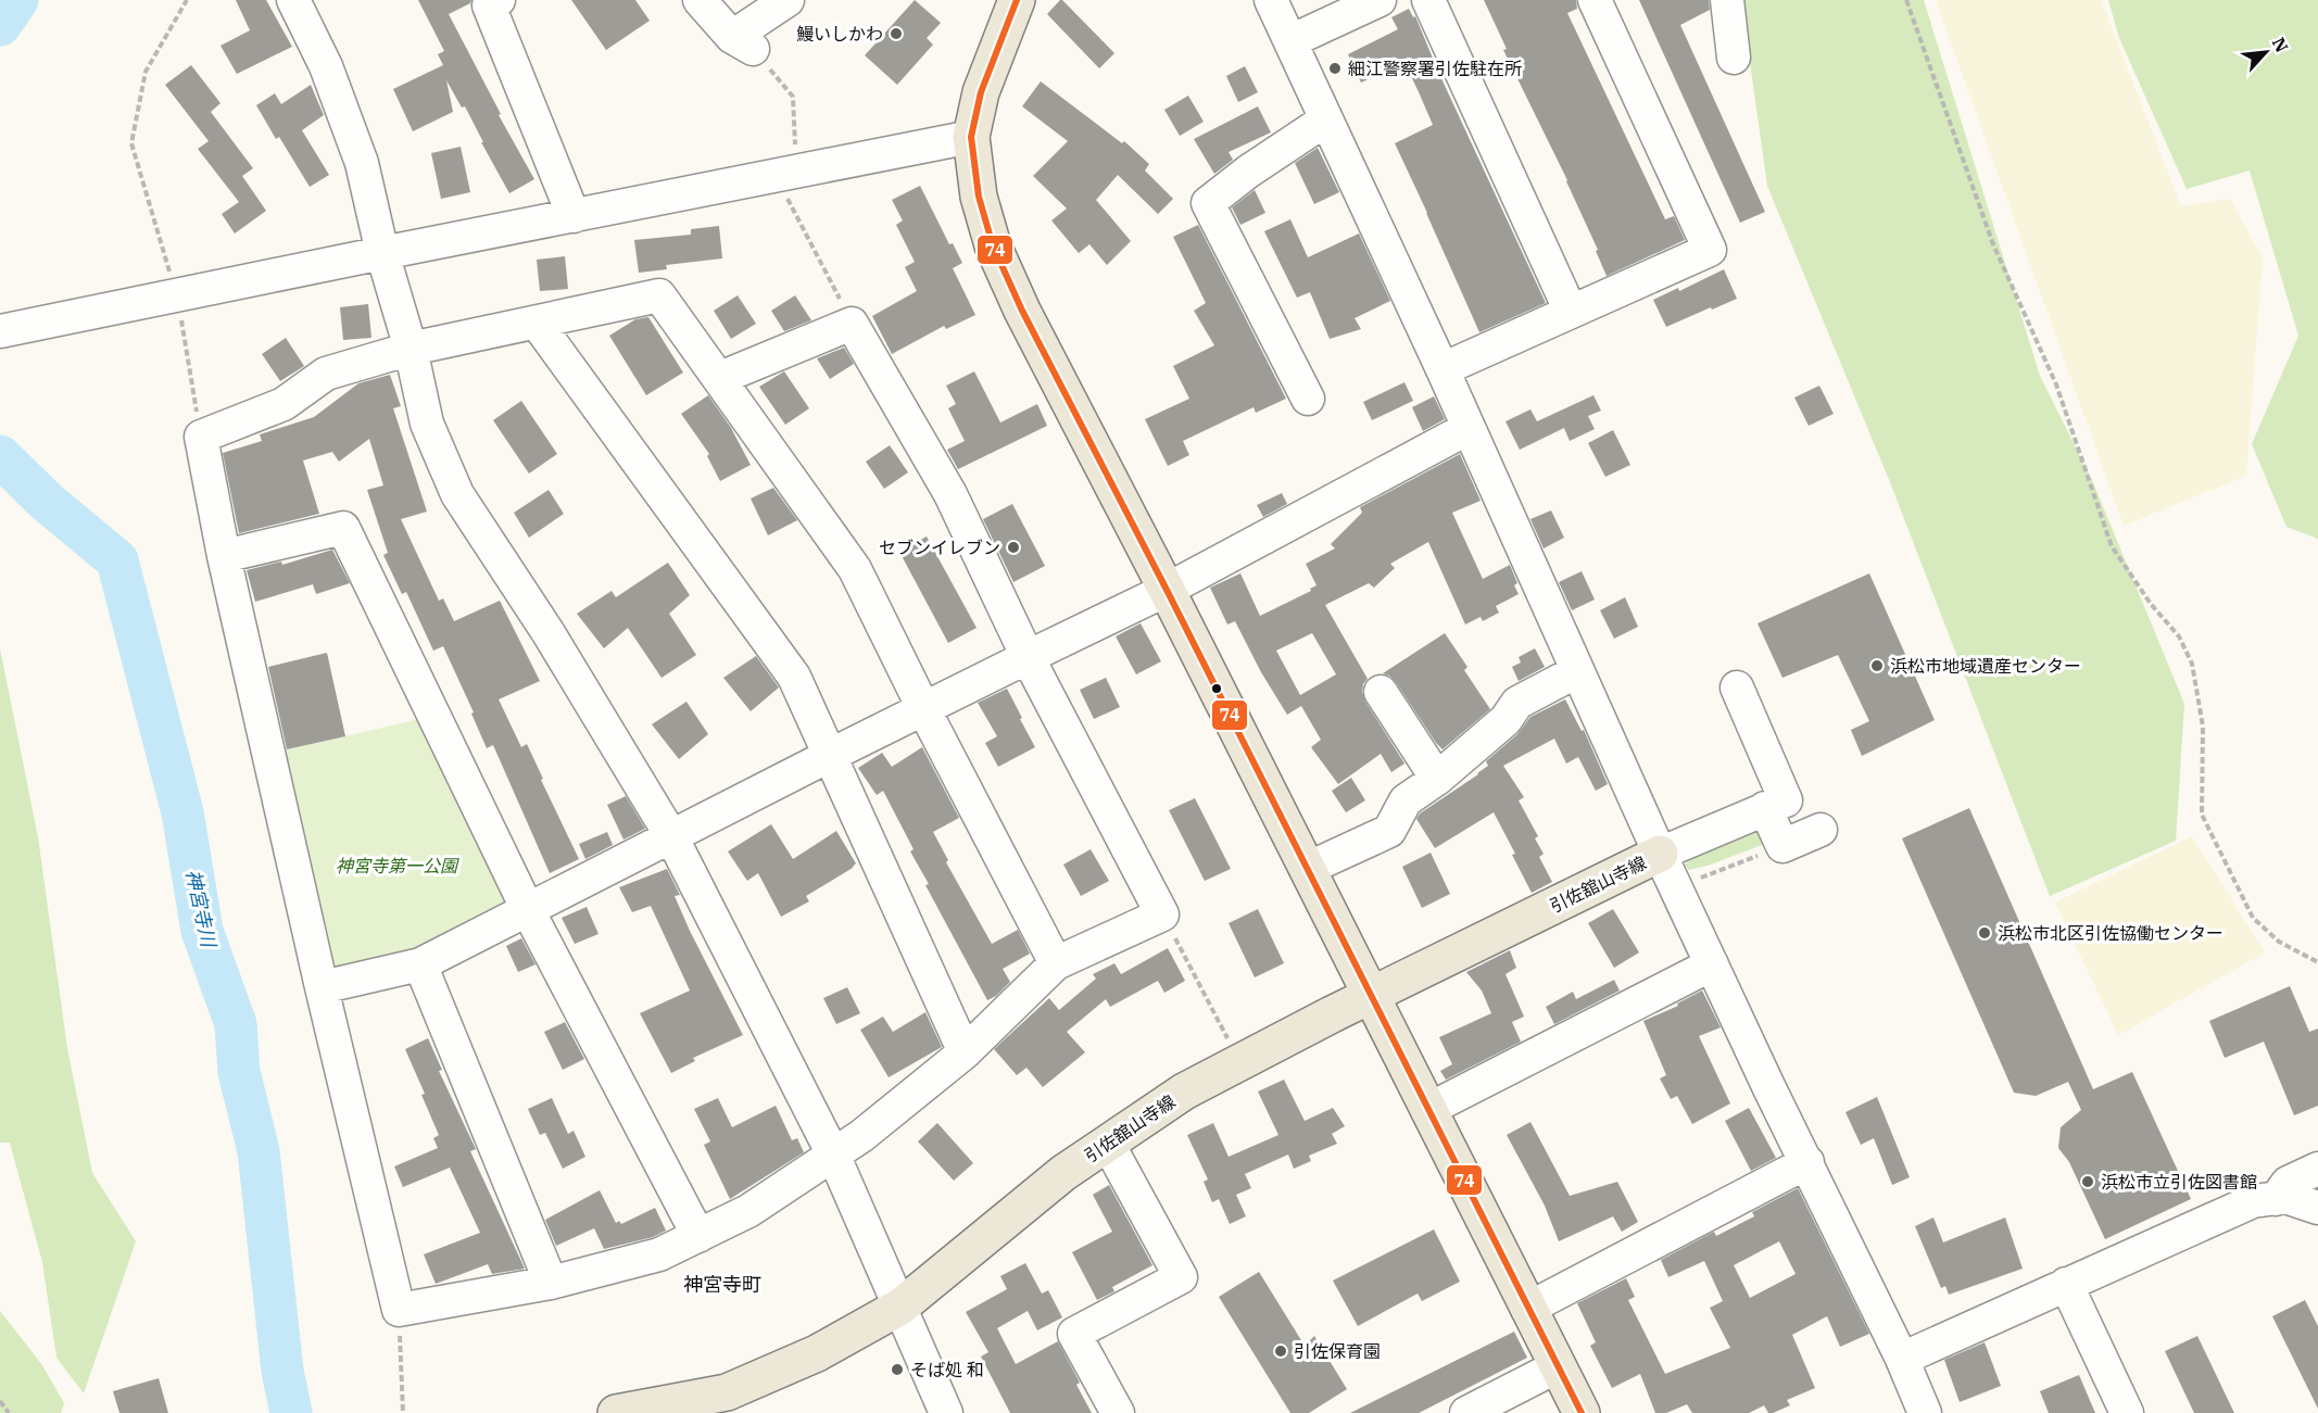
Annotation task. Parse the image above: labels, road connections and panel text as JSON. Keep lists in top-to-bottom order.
{
  "streets": {
    "main road": ["引佐舘山寺線"]
  },
  "districts": ["神宮寺町"],
  "water": ["神宮寺川"],
  "parks": ["神宮寺第一公園"],
  "places": [
    "鰻いしかわ",
    "細江警察署引佐駐在所",
    "セブンイレブン",
    "浜松市地域遺産センター",
    "浜松市北区引佐協働センター",
    "浜松市立引佐図書館",
    "引佐保育園",
    "そば処 和"
  ],
  "lines": ["transit line 74"],
  "north": "top right"
}
